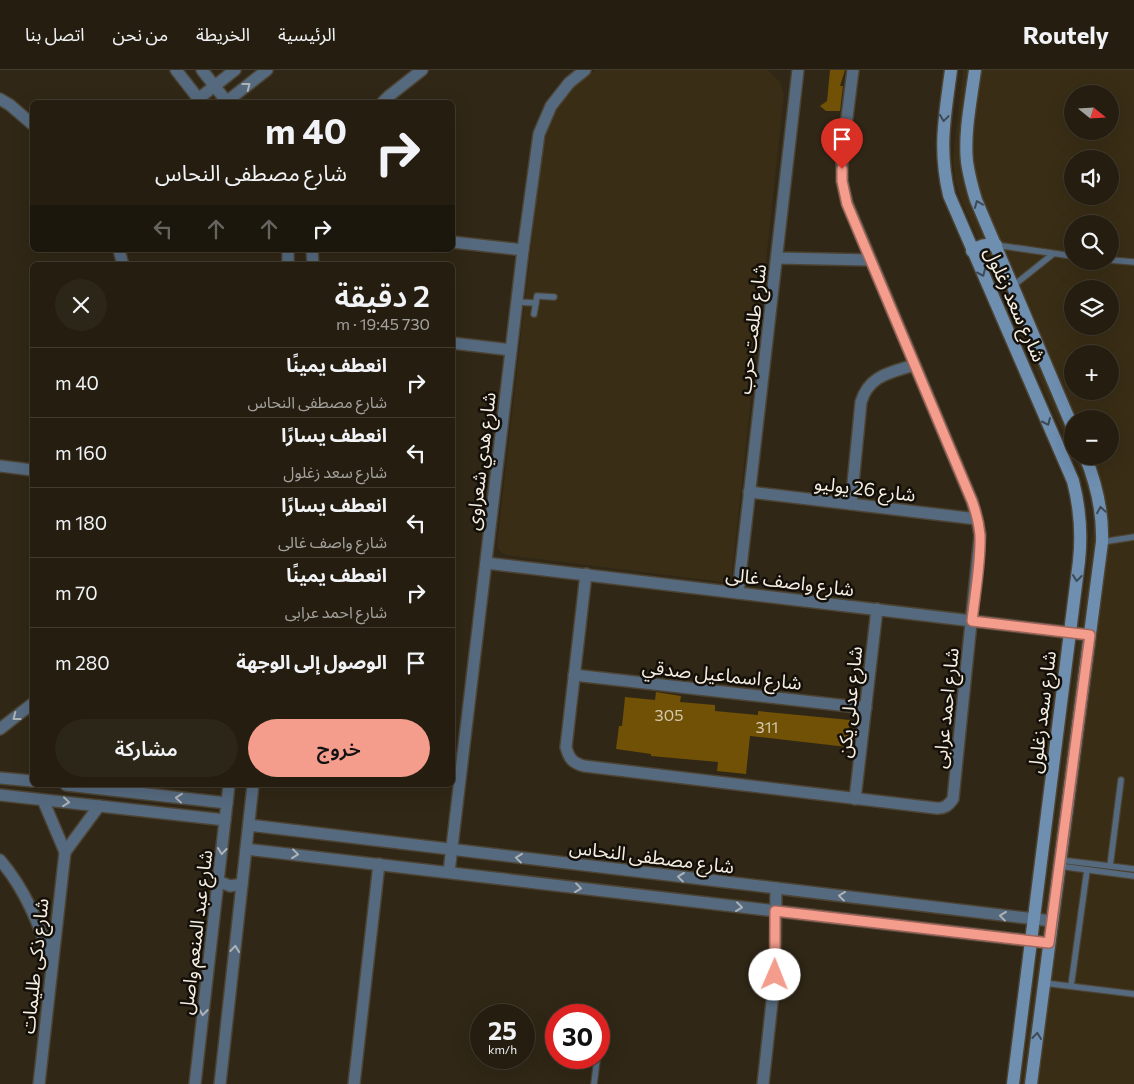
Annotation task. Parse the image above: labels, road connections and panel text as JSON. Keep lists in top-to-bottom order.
{
  "streets": {
    "street": [
      "شارع سعد زغلول",
      "شارع طلعت حرب",
      "شارع هدي شعراوى",
      "شارع 26 يوليو",
      "شارع واصف غالى",
      "شارع اسماعيل صدقي",
      "شارع عدلى يكن",
      "شارع احمد عرابى",
      "شارع مصطفى النحاس",
      "شارع عبد المنعم واصل",
      "شارع ذكى طليمات"
    ]
  },
  "crossings": [
    ["شارع سعد زغلول", "شارع واصف غالى"],
    ["شارع سعد زغلول", "شارع مصطفى النحاس"],
    ["شارع طلعت حرب", "شارع 26 يوليو"],
    ["شارع طلعت حرب", "شارع واصف غالى"],
    ["شارع هدي شعراوى", "شارع واصف غالى"],
    ["شارع هدي شعراوى", "شارع مصطفى النحاس"],
    ["شارع 26 يوليو", "شارع احمد عرابى"],
    ["شارع واصف غالى", "شارع عدلى يكن"],
    ["شارع واصف غالى", "شارع احمد عرابى"],
    ["شارع اسماعيل صدقي", "شارع عدلى يكن"],
    ["شارع اسماعيل صدقي", "شارع احمد عرابى"],
    ["شارع عدلى يكن", "شارع احمد عرابى"]
  ],
  "house_numbers": ["305", "311"],
  "north": "right",
  "page": {
    "header": "Routely",
    "nav": [
      "الرئيسية",
      "الخريطة",
      "من نحن",
      "اتصل بنا"
    ],
    "map_buttons": ["+", "−"],
    "turn": ["40 m", "شارع مصطفى النحاس"],
    "heading": ["2 دقيقة", "730 m · 19:45"],
    "list": [
      {
        "name": "انعطف يمينًا",
        "note": "شارع مصطفى النحاس",
        "value": "40 m"
      },
      {
        "name": "انعطف يسارًا",
        "note": "شارع سعد زغلول",
        "value": "160 m"
      },
      {
        "name": "انعطف يسارًا",
        "note": "شارع واصف غالى",
        "value": "180 m"
      },
      {
        "name": "انعطف يمينًا",
        "note": "شارع احمد عرابى",
        "value": "70 m"
      },
      {
        "name": "الوصول إلى الوجهة",
        "value": "280 m"
      }
    ],
    "buttons": ["خروج", "مشاركة"],
    "speed": "25 km/h",
    "limit": "30"
  }
}
